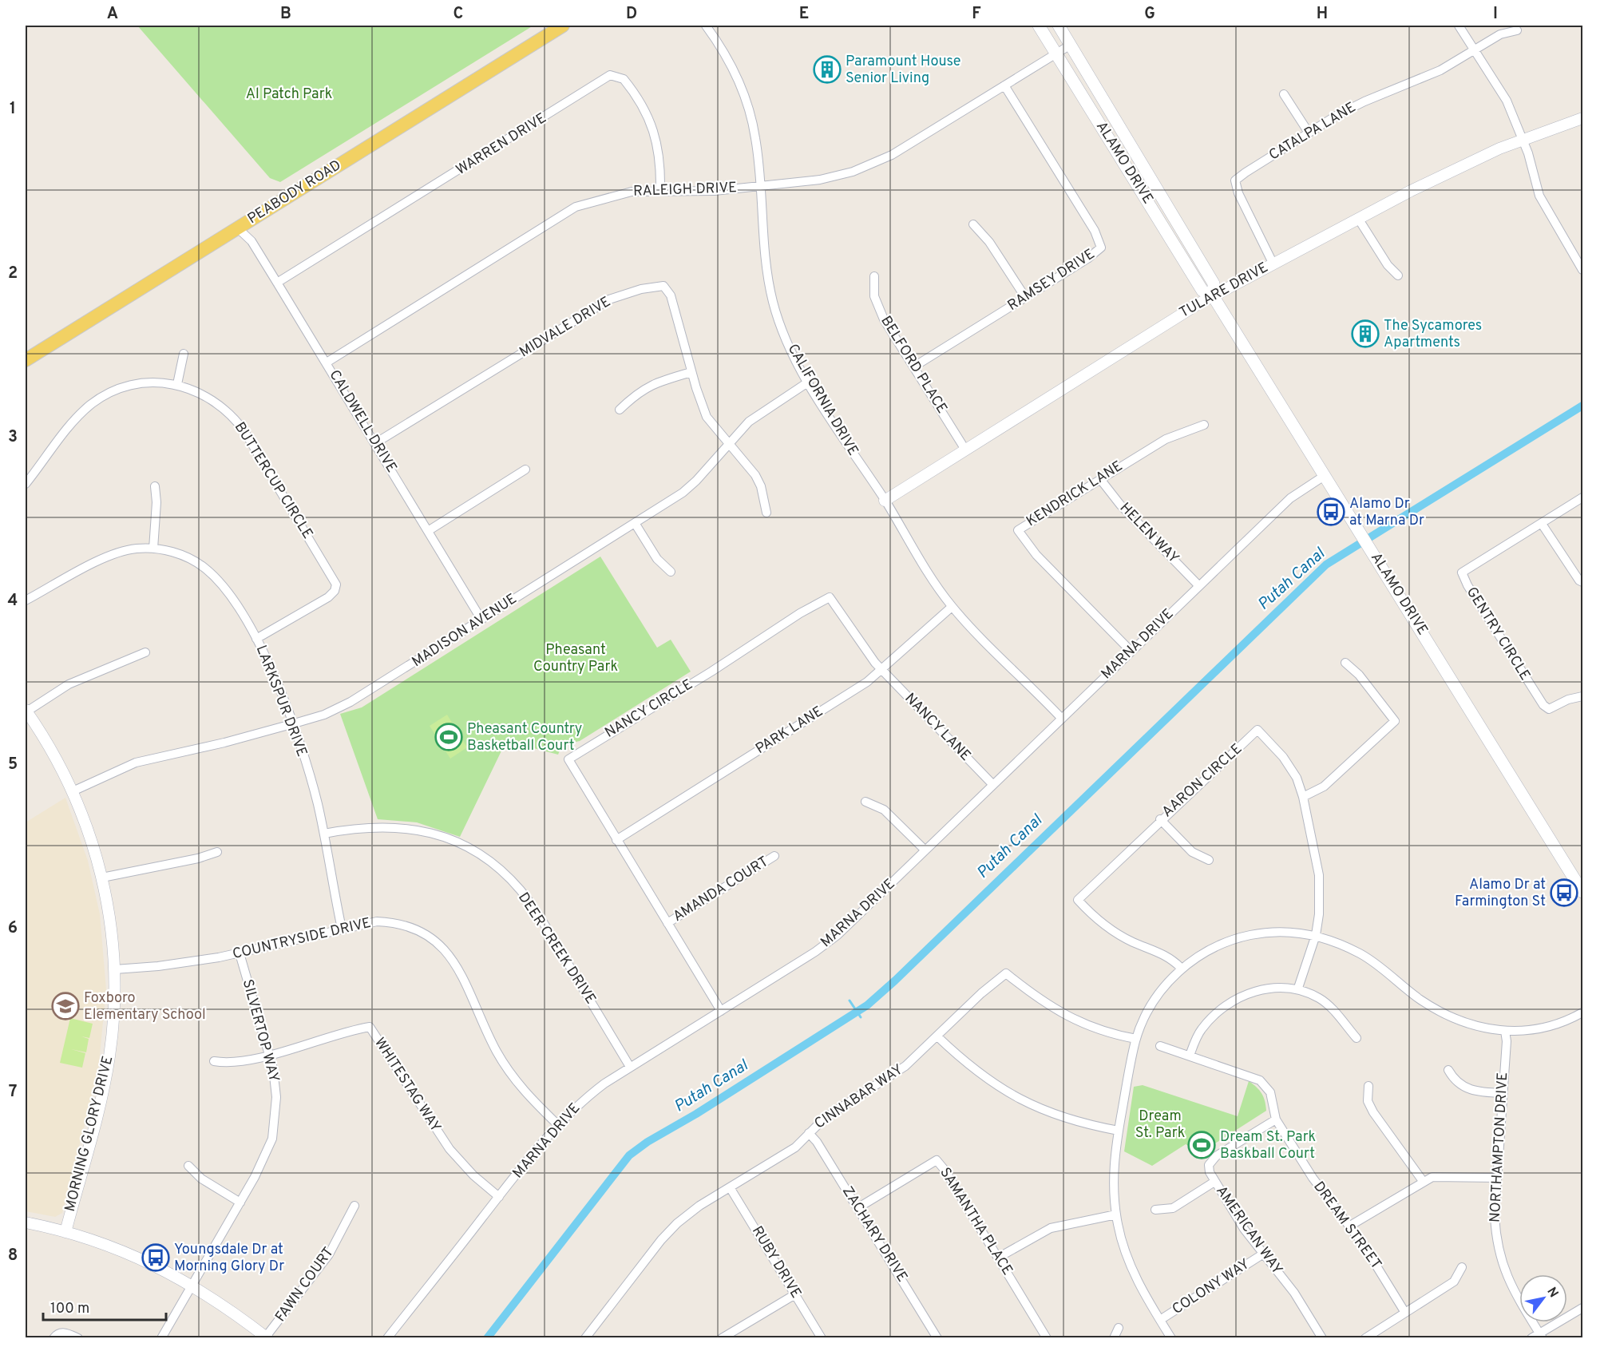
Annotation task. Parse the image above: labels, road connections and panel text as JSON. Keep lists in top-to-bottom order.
{
  "streets": {
    "main road": ["ALAMO DRIVE", "PEABODY ROAD"],
    "street": [
      "CATALPA LANE",
      "WARREN DRIVE",
      "RALEIGH DRIVE",
      "RAMSEY DRIVE",
      "TULARE DRIVE",
      "MIDVALE DRIVE",
      "BELFORD PLACE",
      "CALIFORNIA DRIVE",
      "CALDWELL DRIVE",
      "BUTTERCUP CIRCLE",
      "KENDRICK LANE",
      "HELEN WAY",
      "MADISON AVENUE",
      "GENTRY CIRCLE",
      "MARNA DRIVE",
      "LARKSPUR DRIVE",
      "NANCY CIRCLE",
      "NANCY LANE",
      "PARK LANE",
      "AARON CIRCLE",
      "AMANDA COURT",
      "COUNTRYSIDE DRIVE",
      "DEER CREEK DRIVE",
      "SILVERTOP WAY",
      "WHITESTAG WAY",
      "CINNABAR WAY",
      "MORNING GLORY DRIVE",
      "NORTHAMPTON DRIVE",
      "SAMANTHA PLACE",
      "DREAM STREET",
      "AMERICAN WAY",
      "ZACHARY DRIVE",
      "RUBY DRIVE",
      "FAWN COURT",
      "COLONY WAY"
    ]
  },
  "crossings": [
    ["CATALPA LANE", "TULARE DRIVE"],
    ["WARREN DRIVE", "RALEIGH DRIVE"],
    ["WARREN DRIVE", "CALDWELL DRIVE"],
    ["ALAMO DRIVE", "RALEIGH DRIVE"],
    ["ALAMO DRIVE", "TULARE DRIVE"],
    ["ALAMO DRIVE", "MARNA DRIVE"],
    ["RALEIGH DRIVE", "RAMSEY DRIVE"],
    ["RALEIGH DRIVE", "CALIFORNIA DRIVE"],
    ["RALEIGH DRIVE", "CALDWELL DRIVE"],
    ["PEABODY ROAD", "CALDWELL DRIVE"],
    ["RAMSEY DRIVE", "BELFORD PLACE"],
    ["TULARE DRIVE", "BELFORD PLACE"],
    ["TULARE DRIVE", "CALIFORNIA DRIVE"],
    ["MIDVALE DRIVE", "CALDWELL DRIVE"],
    ["MIDVALE DRIVE", "MADISON AVENUE"],
    ["CALIFORNIA DRIVE", "MADISON AVENUE"],
    ["CALIFORNIA DRIVE", "MARNA DRIVE"],
    ["CALIFORNIA DRIVE", "PARK LANE"],
    ["CALDWELL DRIVE", "MADISON AVENUE"],
    ["BUTTERCUP CIRCLE", "LARKSPUR DRIVE"],
    ["KENDRICK LANE", "HELEN WAY"],
    ["KENDRICK LANE", "MARNA DRIVE"],
    ["HELEN WAY", "MARNA DRIVE"],
    ["MADISON AVENUE", "LARKSPUR DRIVE"],
    ["MADISON AVENUE", "MORNING GLORY DRIVE"],
    ["MARNA DRIVE", "NANCY CIRCLE"],
    ["MARNA DRIVE", "NANCY LANE"],
    ["MARNA DRIVE", "COUNTRYSIDE DRIVE"],
    ["MARNA DRIVE", "DEER CREEK DRIVE"],
    ["MARNA DRIVE", "WHITESTAG WAY"],
    ["LARKSPUR DRIVE", "COUNTRYSIDE DRIVE"],
    ["LARKSPUR DRIVE", "DEER CREEK DRIVE"],
    ["NANCY CIRCLE", "NANCY LANE"],
    ["NANCY CIRCLE", "PARK LANE"],
    ["NANCY CIRCLE", "AMANDA COURT"],
    ["NANCY LANE", "PARK LANE"],
    ["COUNTRYSIDE DRIVE", "SILVERTOP WAY"],
    ["COUNTRYSIDE DRIVE", "MORNING GLORY DRIVE"],
    ["SILVERTOP WAY", "WHITESTAG WAY"],
    ["CINNABAR WAY", "ZACHARY DRIVE"],
    ["CINNABAR WAY", "RUBY DRIVE"],
    ["SAMANTHA PLACE", "ZACHARY DRIVE"],
    ["DREAM STREET", "AMERICAN WAY"],
    ["AMERICAN WAY", "COLONY WAY"]
  ],
  "water": ["Putah Canal"],
  "parks": ["Al Patch Park", "Pheasant Country Park", "Dream St. Park"],
  "places": {
    "building": ["Paramount House Senior Living", "The Sycamores Apartments"],
    "bus stop": ["Alamo Dr at Marna Dr", "Alamo Dr at Farmington St", "Youngsdale Dr at Morning Glory Dr"],
    "sports": ["Pheasant Country Basketball Court", "Dream St. Park Baskball Court"],
    "school or university": ["Foxboro Elementary School"]
  },
  "scale_bar": "100 m",
  "north": "top right",
  "grid": {
    "columns": [
      "A",
      "B",
      "C",
      "D",
      "E",
      "F",
      "G",
      "H",
      "I"
    ],
    "rows": [
      "1",
      "2",
      "3",
      "4",
      "5",
      "6",
      "7",
      "8"
    ]
  }
}
